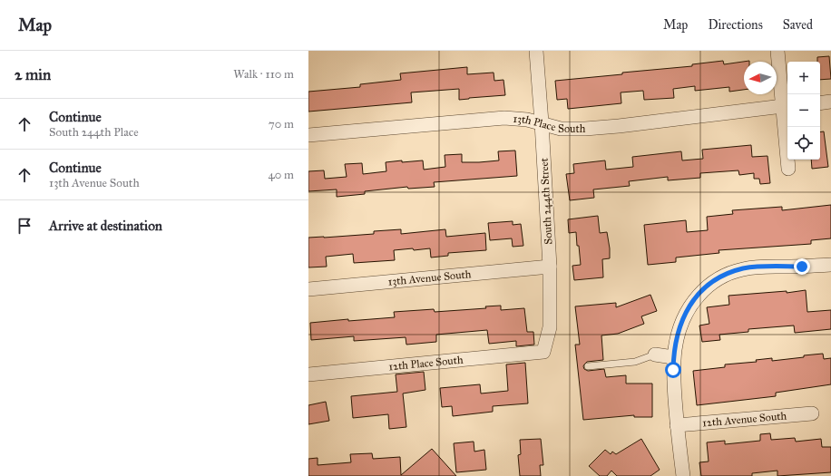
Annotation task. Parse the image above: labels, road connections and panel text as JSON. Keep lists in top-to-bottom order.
{
  "streets": {
    "street": [
      "13th Place South",
      "South 244th Street",
      "13th Avenue South",
      "12th Place South",
      "12th Avenue South"
    ]
  },
  "crossings": [
    ["13th Place South", "South 244th Street"],
    ["South 244th Street", "13th Avenue South"],
    ["South 244th Street", "12th Place South"]
  ],
  "north": "left",
  "page": {
    "header": "Map",
    "nav": ["Map", "Directions", "Saved"],
    "heading": ["2 min", "Walk · 110 m"],
    "map_buttons": ["+", "−"],
    "list": [
      ["Continue", "South 244th Place", "70 m"],
      ["Continue", "13th Avenue South", "40 m"],
      "Arrive at destination"
    ]
  }
}
